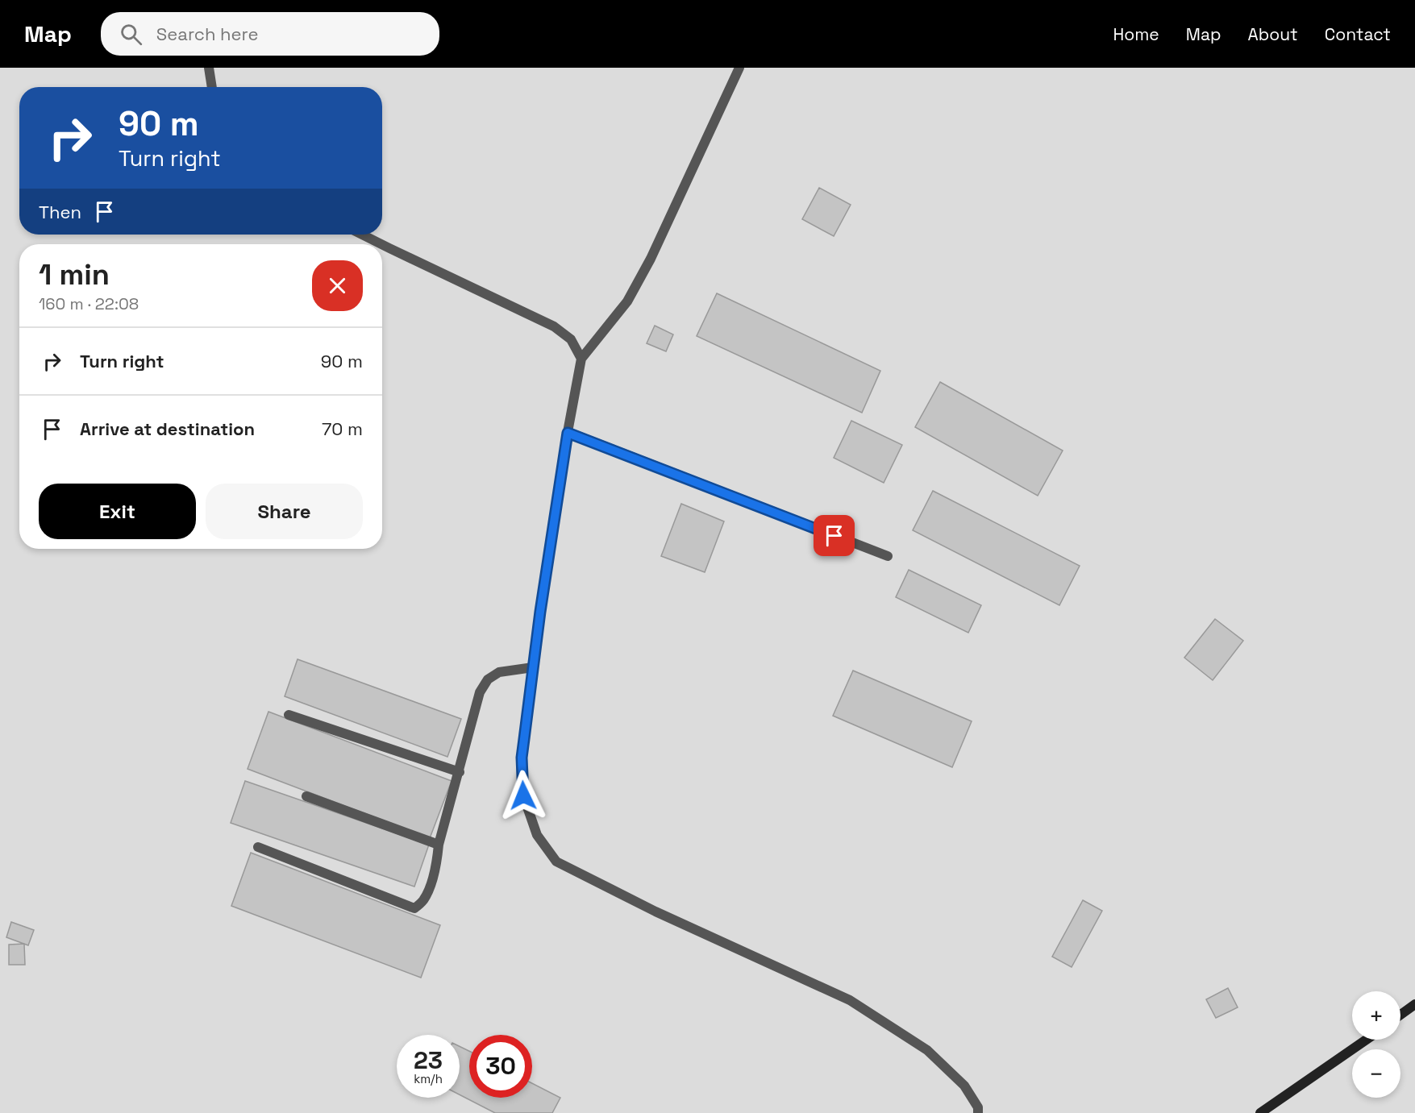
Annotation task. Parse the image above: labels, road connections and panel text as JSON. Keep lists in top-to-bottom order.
{
  "page": {
    "header": "Map",
    "search": "Search here",
    "nav": [
      "Home",
      "Map",
      "About",
      "Contact"
    ],
    "turn": ["90 m", "Turn right"],
    "then": "Then",
    "heading": ["1 min", "160 m · 22:08"],
    "list": [
      {
        "name": "Turn right",
        "value": "90 m"
      },
      {
        "name": "Arrive at destination",
        "value": "70 m"
      }
    ],
    "buttons": ["Exit", "Share"],
    "map_buttons": ["+", "−"],
    "speed": "23 km/h",
    "limit": "30"
  }
}
